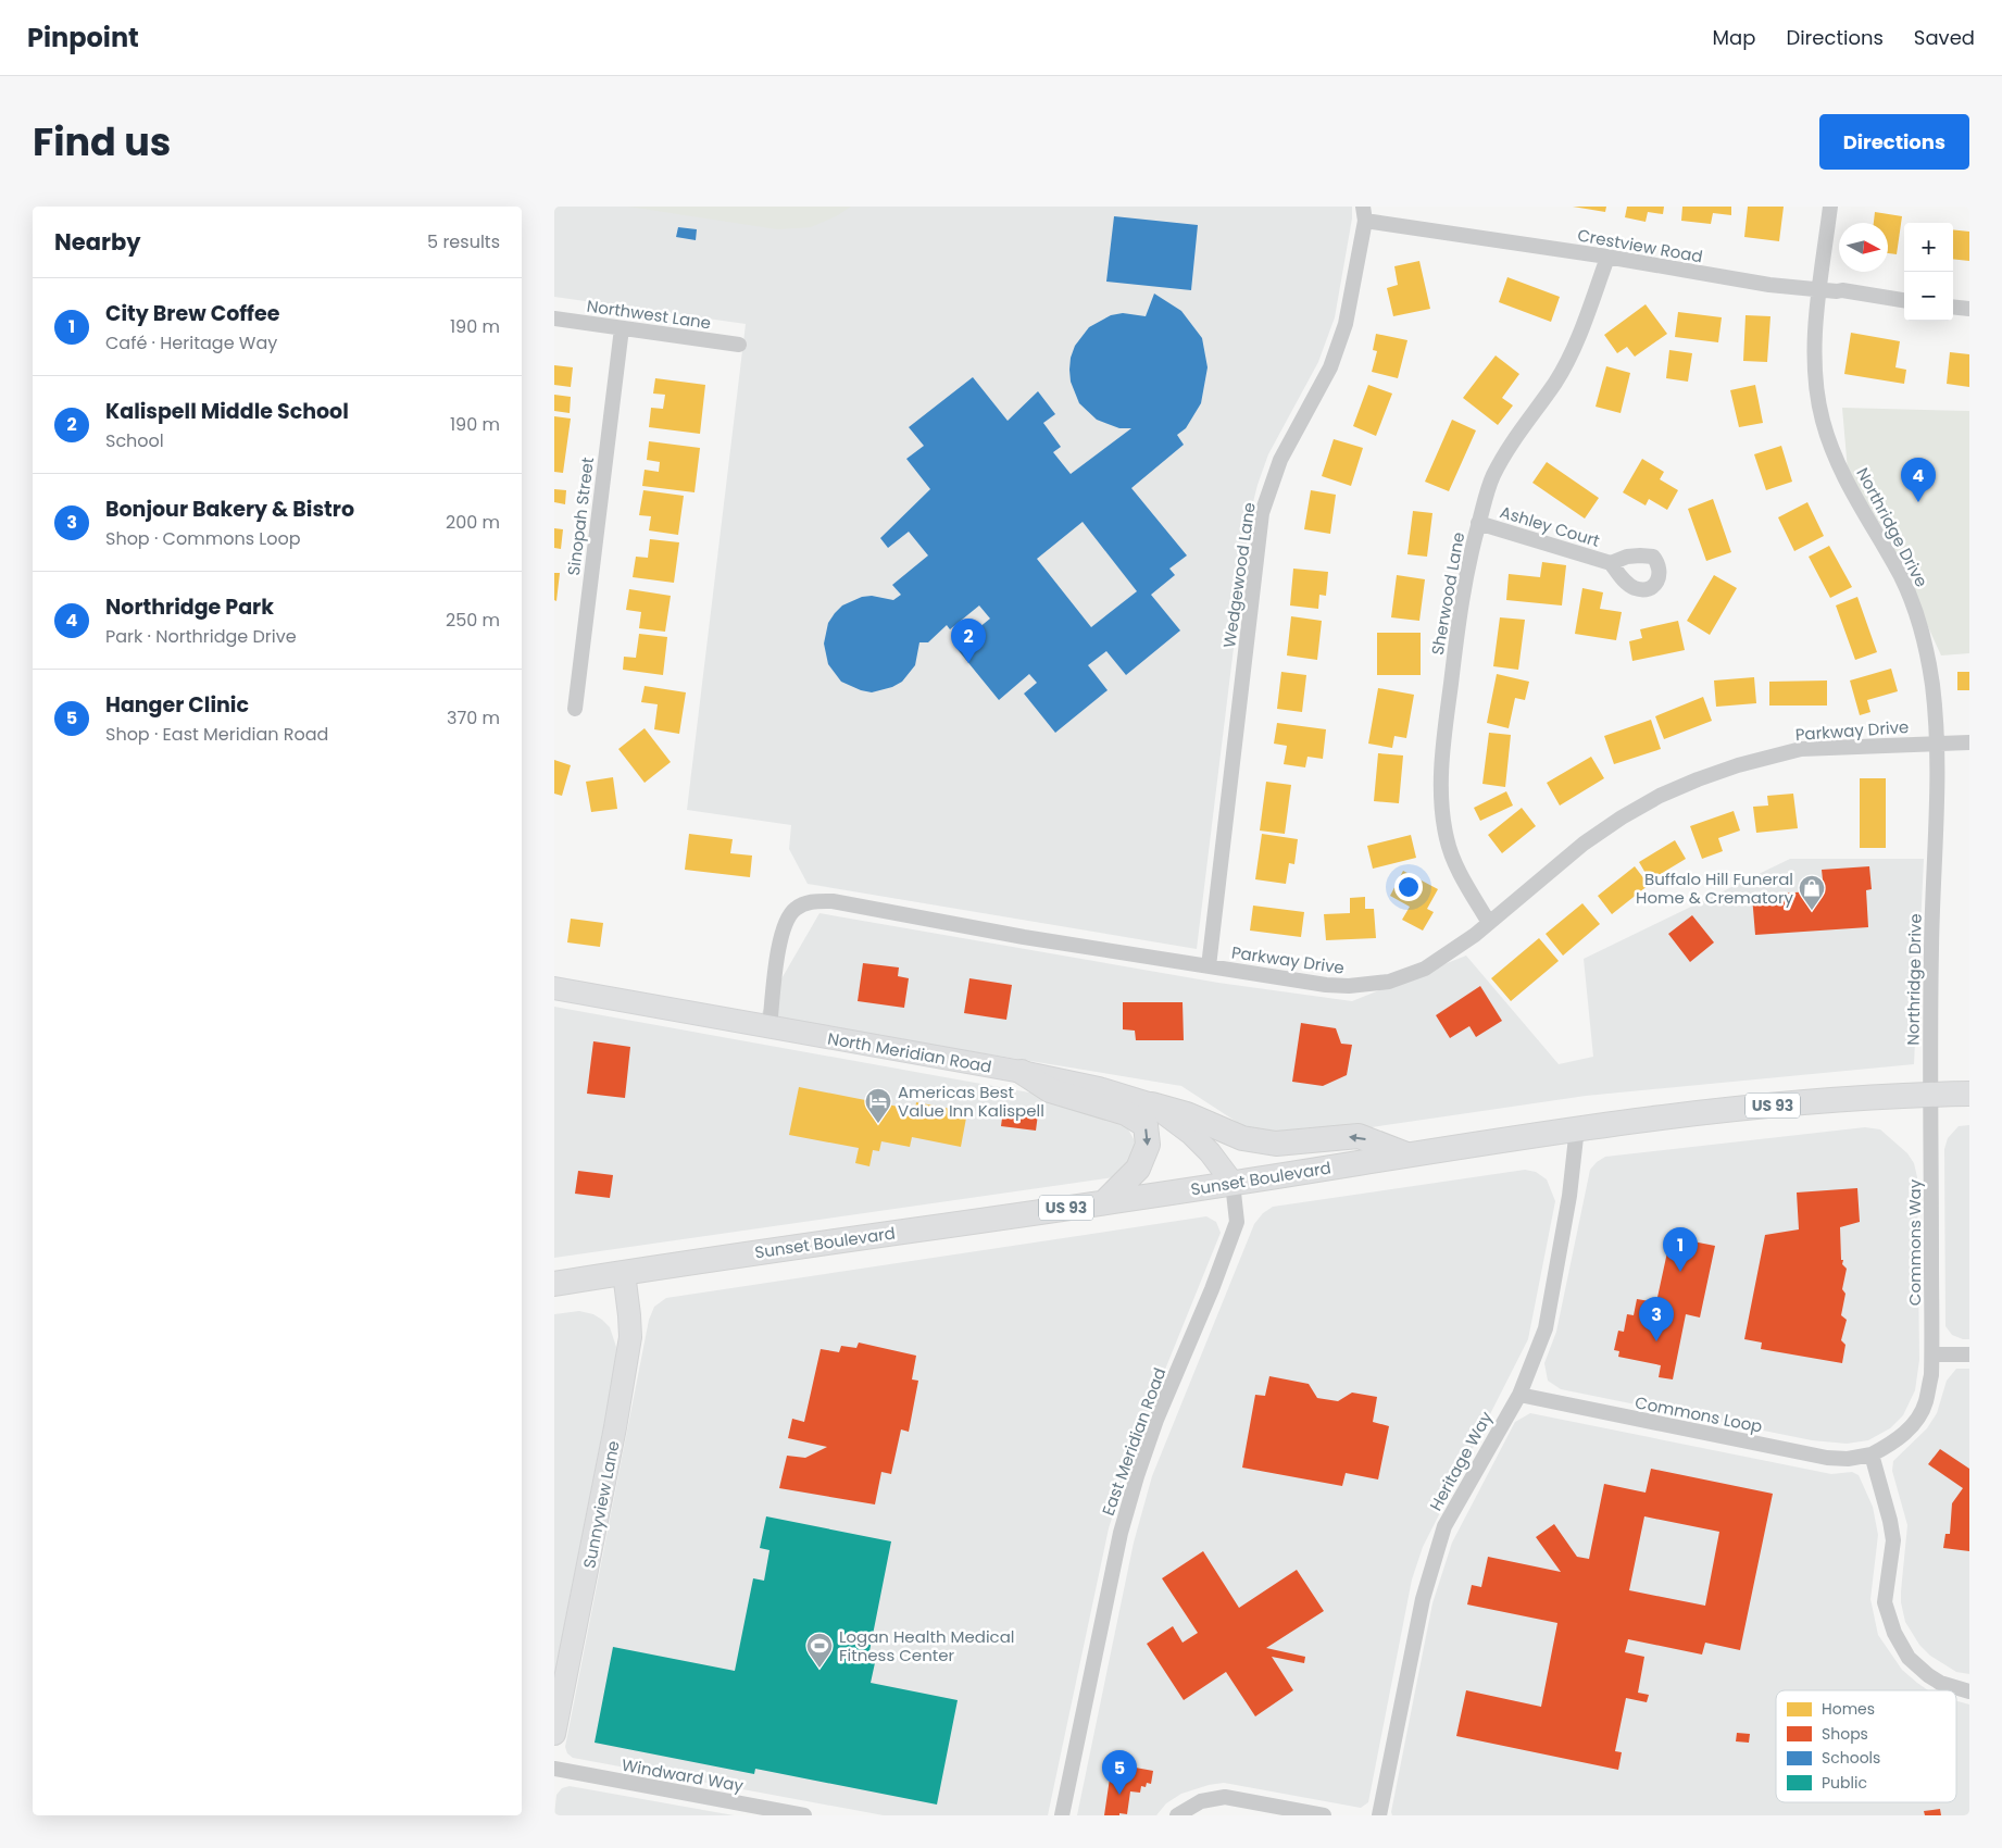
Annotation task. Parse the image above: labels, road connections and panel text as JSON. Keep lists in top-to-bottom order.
{
  "streets": {
    "main road": [
      "North Meridian Road",
      "US 93",
      "Sunset Boulevard",
      "Sunnyview Lane"
    ],
    "street": [
      "Crestview Road",
      "Northwest Lane",
      "Sinopah Street",
      "Ashley Court",
      "Northridge Drive",
      "Wedgewood Lane",
      "Sherwood Lane",
      "Parkway Drive",
      "Commons Way",
      "Commons Loop",
      "East Meridian Road",
      "Heritage Way",
      "Windward Way"
    ]
  },
  "crossings": [
    ["Crestview Road", "Northridge Drive"],
    ["Crestview Road", "Wedgewood Lane"],
    ["Crestview Road", "Sherwood Lane"],
    ["Northwest Lane", "Sinopah Street"],
    ["Ashley Court", "Sherwood Lane"],
    ["Northridge Drive", "Parkway Drive"],
    ["Northridge Drive", "Sunset Boulevard"],
    ["Northridge Drive", "Commons Way"],
    ["Wedgewood Lane", "Parkway Drive"],
    ["Sherwood Lane", "Parkway Drive"],
    ["Parkway Drive", "North Meridian Road"],
    ["North Meridian Road", "Sunset Boulevard"],
    ["North Meridian Road", "East Meridian Road"],
    ["Sunset Boulevard", "Commons Way"],
    ["Sunset Boulevard", "East Meridian Road"],
    ["Sunset Boulevard", "Heritage Way"],
    ["Sunset Boulevard", "Sunnyview Lane"],
    ["Commons Way", "Commons Loop"],
    ["Commons Loop", "Heritage Way"]
  ],
  "places": {
    "shop": ["Buffalo Hill Funeral Home & Crematory"],
    "hotel": ["Americas Best Value Inn Kalispell"],
    "sports": ["Logan Health Medical Fitness Center"]
  },
  "legend": [
    "Homes",
    "Shops",
    "Schools",
    "Public"
  ],
  "north": "right",
  "page": {
    "header": "Pinpoint",
    "nav": ["Map", "Directions", "Saved"],
    "title": "Find us",
    "buttons": "Directions",
    "heading": ["Nearby", "5 results"],
    "map_buttons": ["+", "−"],
    "list": [
      {
        "mark": "1",
        "name": "City Brew Coffee",
        "note": "Café · Heritage Way",
        "value": "190 m"
      },
      {
        "mark": "2",
        "name": "Kalispell Middle School",
        "note": "School",
        "value": "190 m"
      },
      {
        "mark": "3",
        "name": "Bonjour Bakery & Bistro",
        "note": "Shop · Commons Loop",
        "value": "200 m"
      },
      {
        "mark": "4",
        "name": "Northridge Park",
        "note": "Park · Northridge Drive",
        "value": "250 m"
      },
      {
        "mark": "5",
        "name": "Hanger Clinic",
        "note": "Shop · East Meridian Road",
        "value": "370 m"
      }
    ],
    "pins": [
      "4",
      "2",
      "1",
      "3",
      "5"
    ]
  }
}
